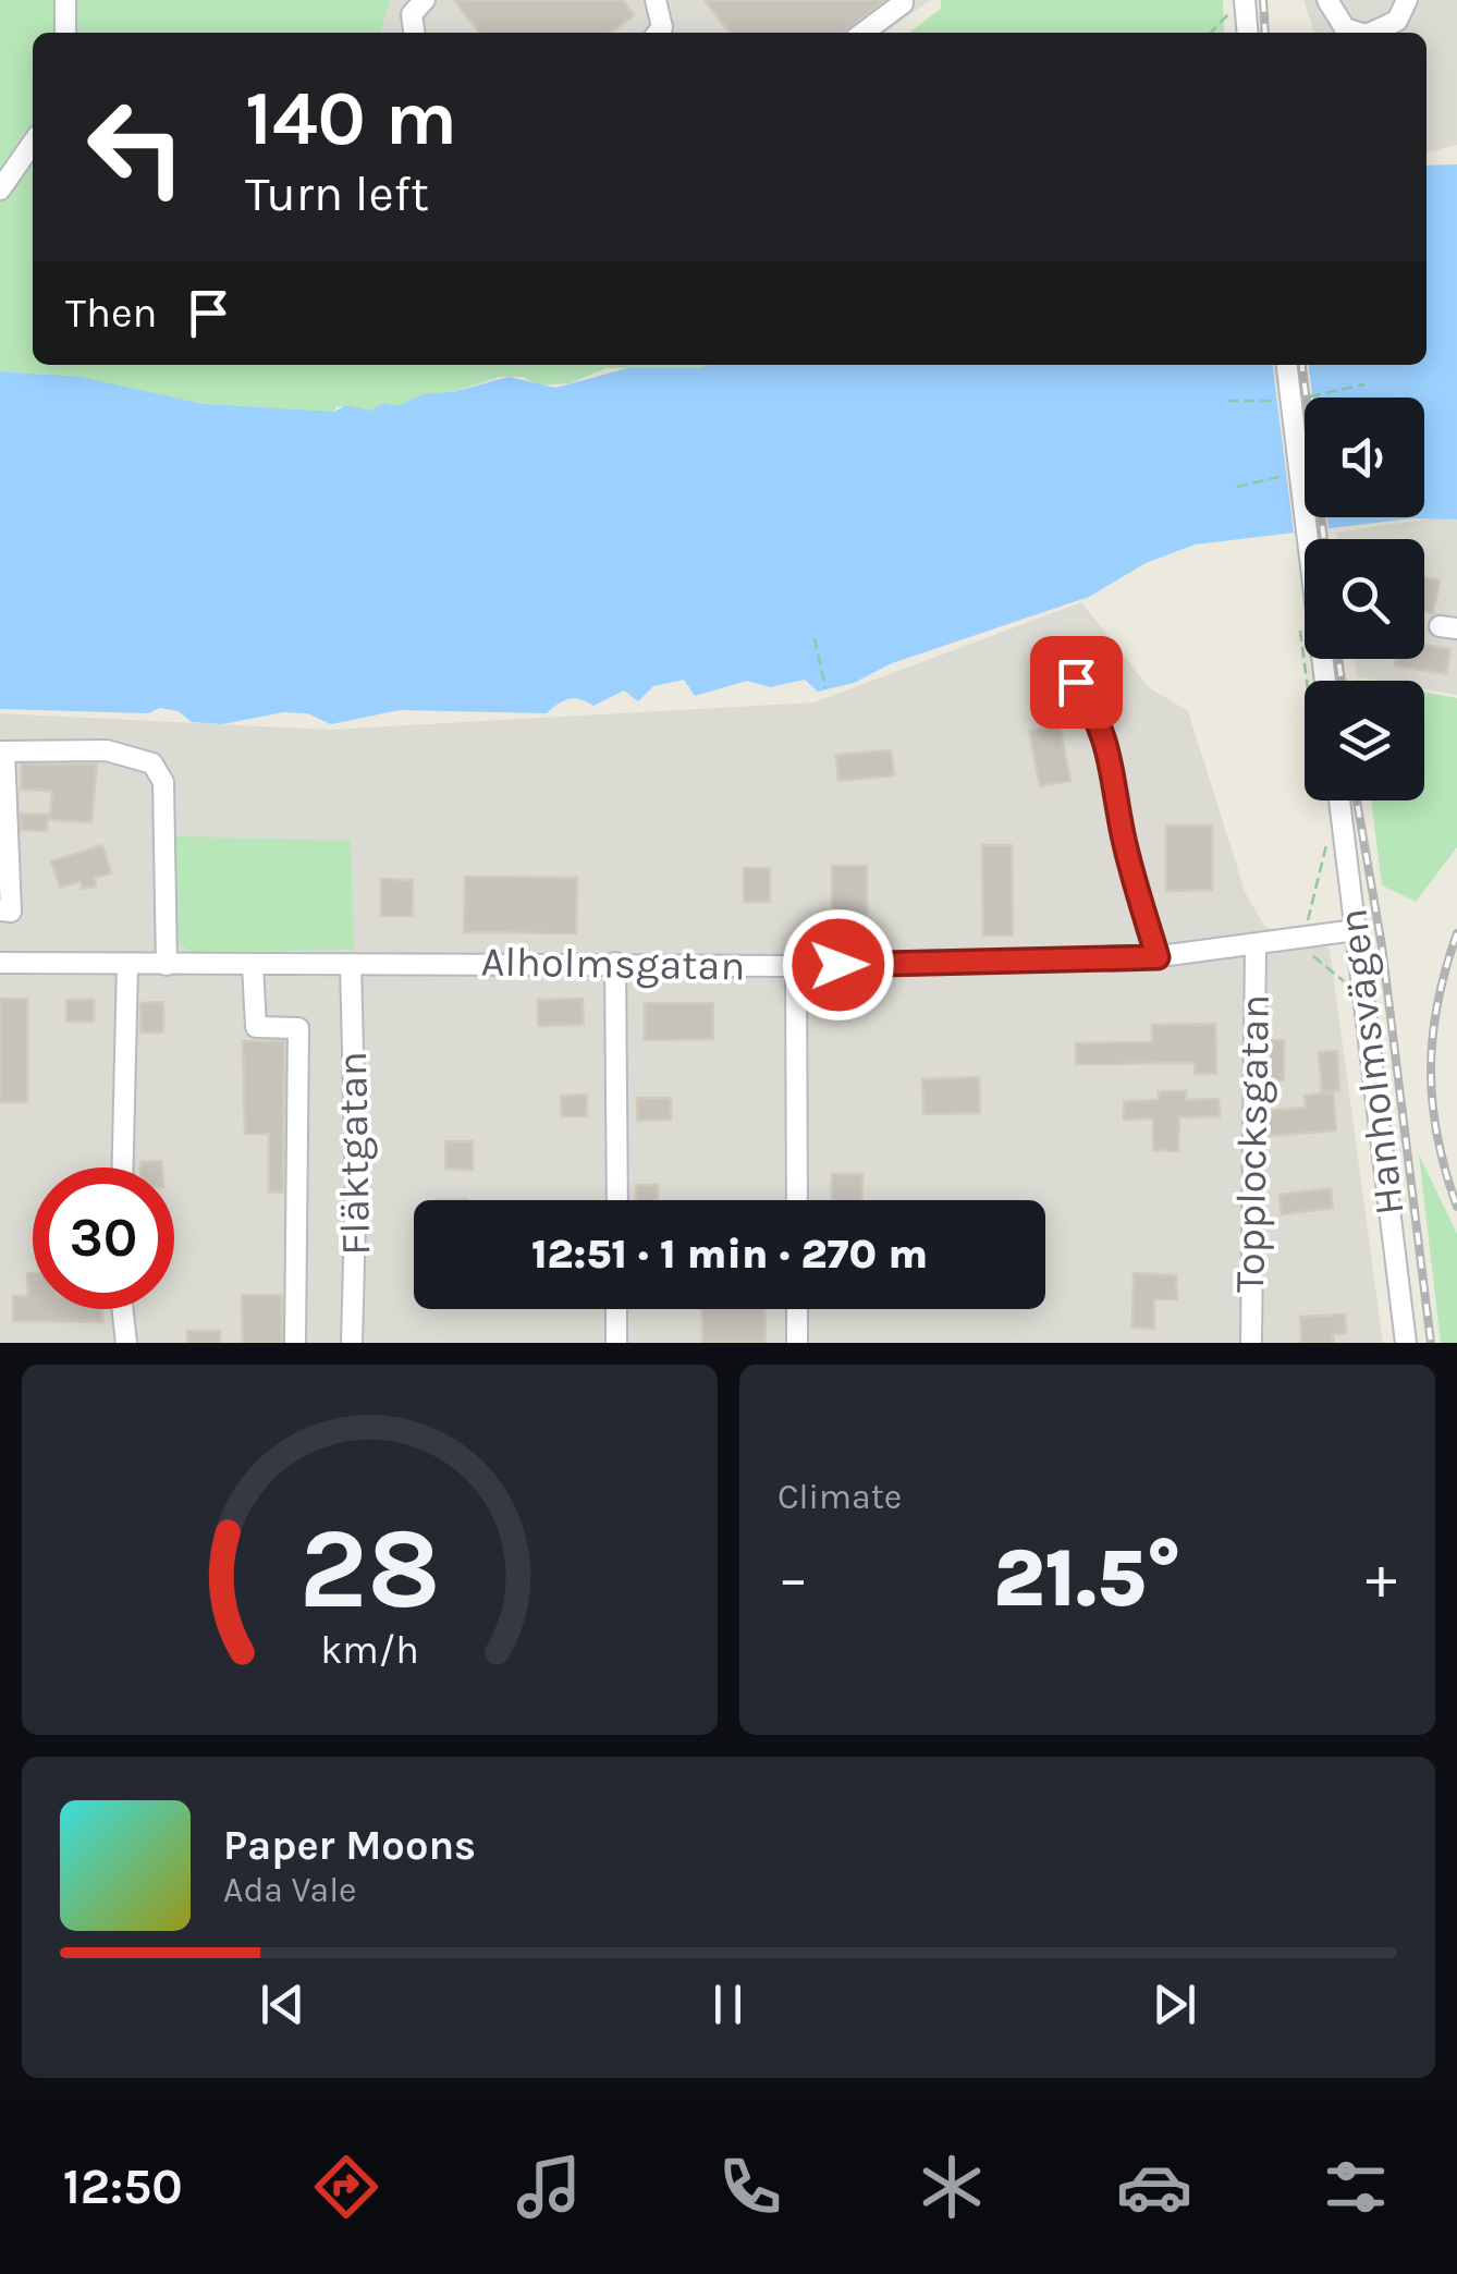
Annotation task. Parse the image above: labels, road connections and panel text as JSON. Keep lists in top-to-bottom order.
{
  "streets": {
    "street": [
      "Alholmsgatan",
      "Hanholmsvägen",
      "Topplocksgatan",
      "Fläktgatan"
    ]
  },
  "crossings": [
    ["Alholmsgatan", "Hanholmsvägen"],
    ["Alholmsgatan", "Topplocksgatan"],
    ["Alholmsgatan", "Fläktgatan"]
  ],
  "page": {
    "turn": ["140 m", "Turn left"],
    "then": "Then",
    "limit": "30",
    "trip": "12:51 · 1 min · 270 m",
    "tile": "Climate",
    "heat": ["−", "21.5°", "+"],
    "song": ["Paper Moons", "Ada Vale"],
    "tabs": "12:50",
    "gauge": ["28", "km/h"]
  }
}
